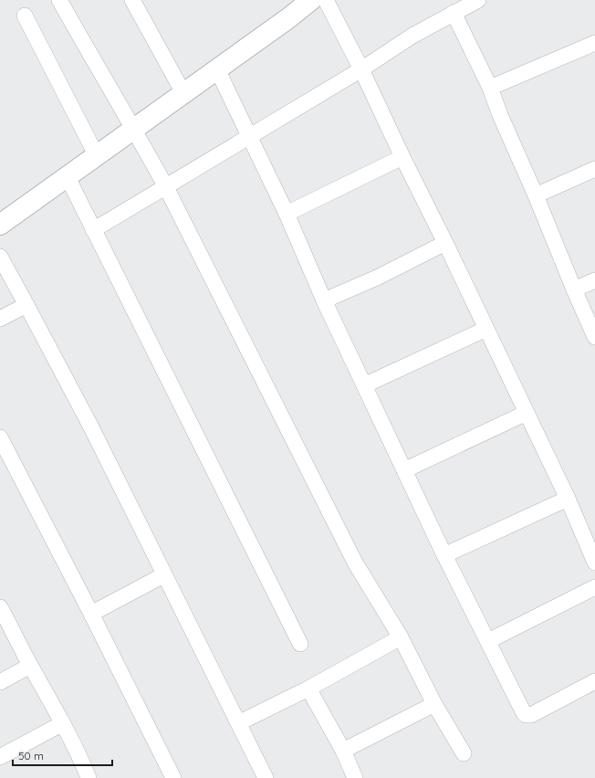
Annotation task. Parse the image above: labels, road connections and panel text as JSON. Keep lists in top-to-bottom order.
{
  "scale_bar": "50 m"
}
